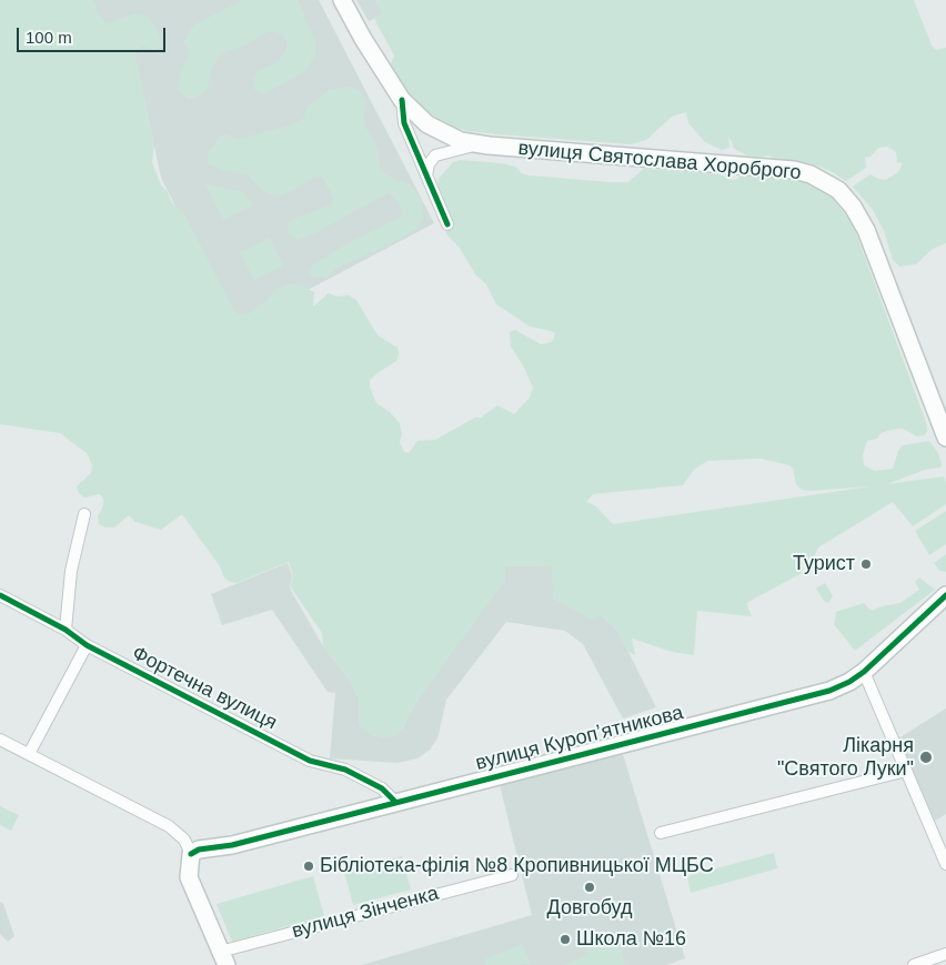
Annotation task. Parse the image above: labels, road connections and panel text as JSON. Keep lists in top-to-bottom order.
{
  "streets": {
    "street": [
      "вулиця Святослава Хороброго",
      "Фортечна вулиця",
      "вулиця Куропʼятникова",
      "вулиця Зінченка"
    ]
  },
  "crossings": [
    ["Фортечна вулиця", "вулиця Куропʼятникова"]
  ],
  "places": [
    "Турист",
    "Лікарня \"Святого Луки\"",
    "Бібліотека-філія №8 Кропивницької МЦБС",
    "Довгобуд",
    "Школа №16"
  ],
  "scale_bar": "100 m"
}
